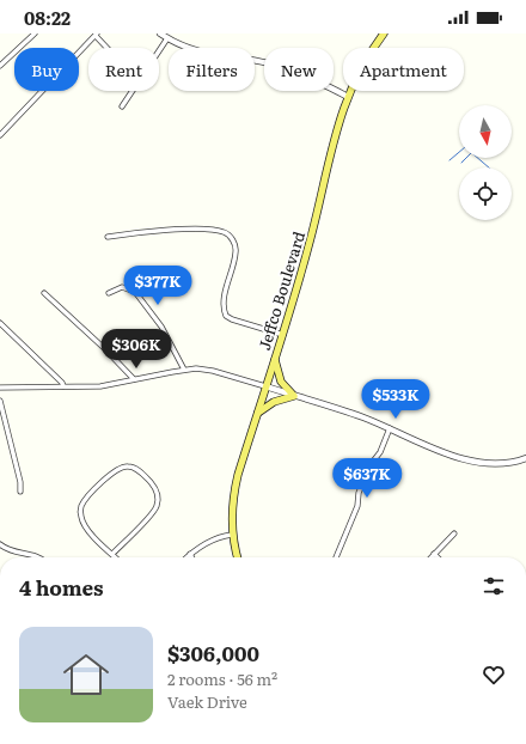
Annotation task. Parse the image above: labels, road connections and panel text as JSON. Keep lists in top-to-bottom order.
{
  "streets": {
    "main road": ["Jeffco Boulevard"]
  },
  "north": "bottom",
  "page": {
    "status": "08:22",
    "chip": [
      "Buy",
      "Rent",
      "Filters",
      "New",
      "Apartment"
    ],
    "price": [
      "$377K",
      "$306K",
      "$533K",
      "$637K"
    ],
    "heading": "4 homes",
    "list": [
      {
        "name": "$306,000",
        "note": "2 rooms · 56 m² · Vaek Drive"
      }
    ]
  }
}
